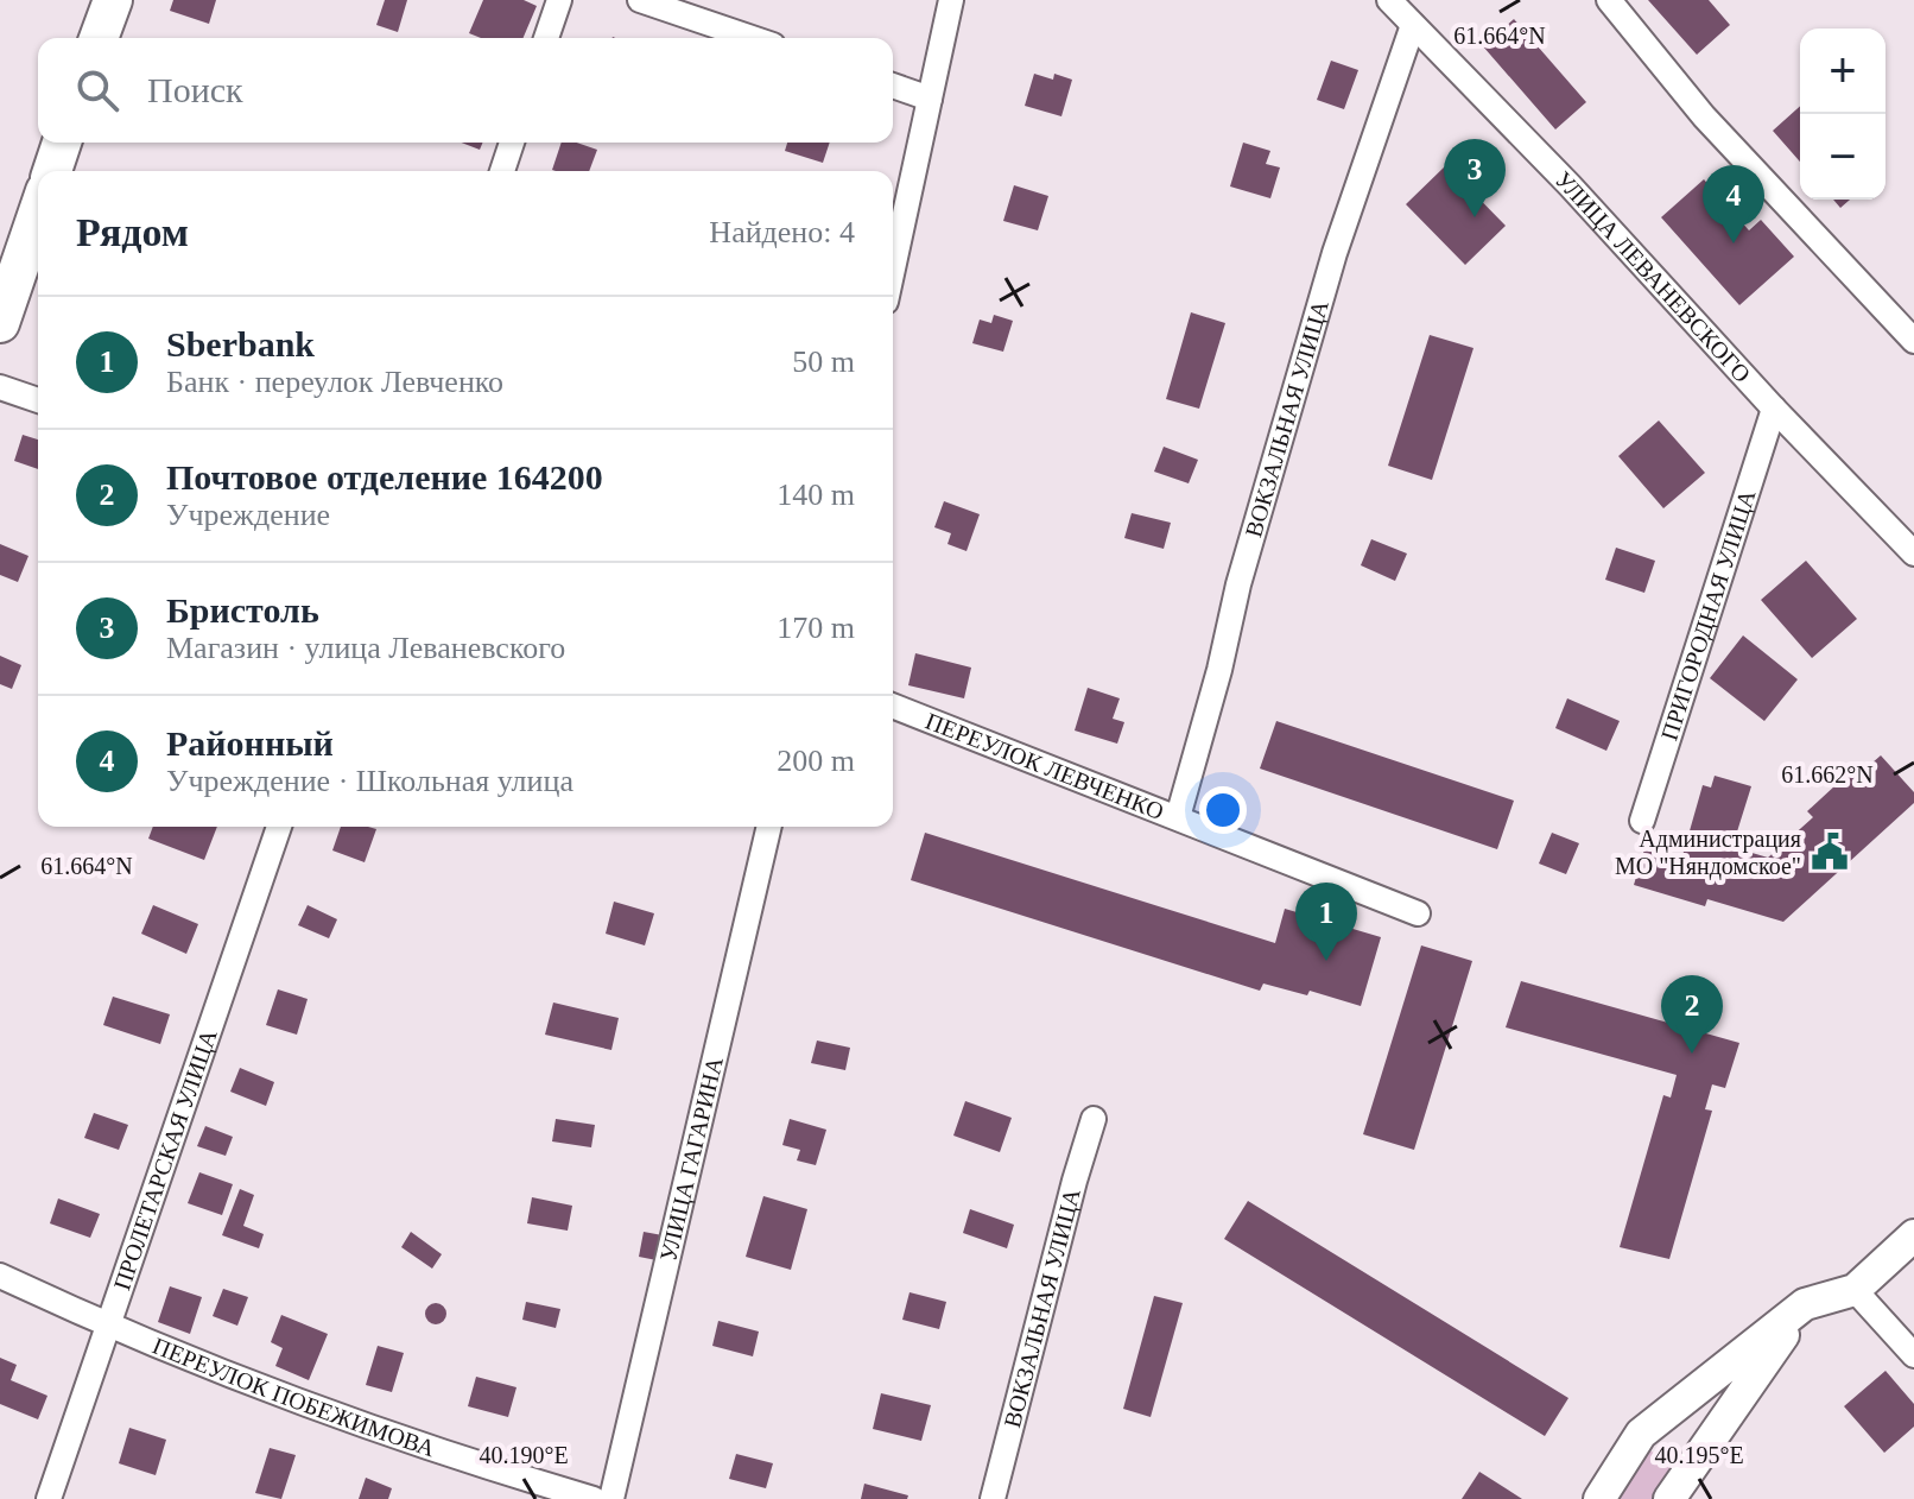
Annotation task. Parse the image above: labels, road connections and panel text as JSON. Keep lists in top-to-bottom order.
{
  "streets": {
    "street": [
      "УЛИЦА ЛЕВАНЕВСКОГО",
      "ВОКЗАЛЬНАЯ УЛИЦА",
      "ПРИГОРОДНАЯ УЛИЦА",
      "ПЕРЕУЛОК ЛЕВЧЕНКО",
      "ПРОЛЕТАРСКАЯ УЛИЦА",
      "УЛИЦА ГАГАРИНА",
      "ПЕРЕУЛОК ПОБЕЖИМОВА"
    ]
  },
  "crossings": [
    ["УЛИЦА ЛЕВАНЕВСКОГО", "ВОКЗАЛЬНАЯ УЛИЦА"],
    ["УЛИЦА ЛЕВАНЕВСКОГО", "ПРИГОРОДНАЯ УЛИЦА"],
    ["ВОКЗАЛЬНАЯ УЛИЦА", "ПЕРЕУЛОК ЛЕВЧЕНКО"],
    ["ПРОЛЕТАРСКАЯ УЛИЦА", "ПЕРЕУЛОК ПОБЕЖИМОВА"]
  ],
  "places": {
    "public building": ["Администрация МО \"Няндомское\""]
  },
  "page": {
    "map_buttons": ["+", "−"],
    "search": "Поиск",
    "pins": [
      "3",
      "4",
      "1",
      "2"
    ],
    "heading": ["Рядом", "Найдено: 4"],
    "list": [
      {
        "mark": "1",
        "name": "Sberbank",
        "note": "Банк · переулок Левченко",
        "value": "50 m"
      },
      {
        "mark": "2",
        "name": "Почтовое отделение 164200",
        "note": "Учреждение",
        "value": "140 m"
      },
      {
        "mark": "3",
        "name": "Бристоль",
        "note": "Магазин · улица Леваневского",
        "value": "170 m"
      },
      {
        "mark": "4",
        "name": "Районный",
        "note": "Учреждение · Школьная улица",
        "value": "200 m"
      }
    ]
  },
  "coordinates": [
    "61.664°N",
    "61.662°N",
    "40.190°E",
    "40.195°E"
  ]
}
